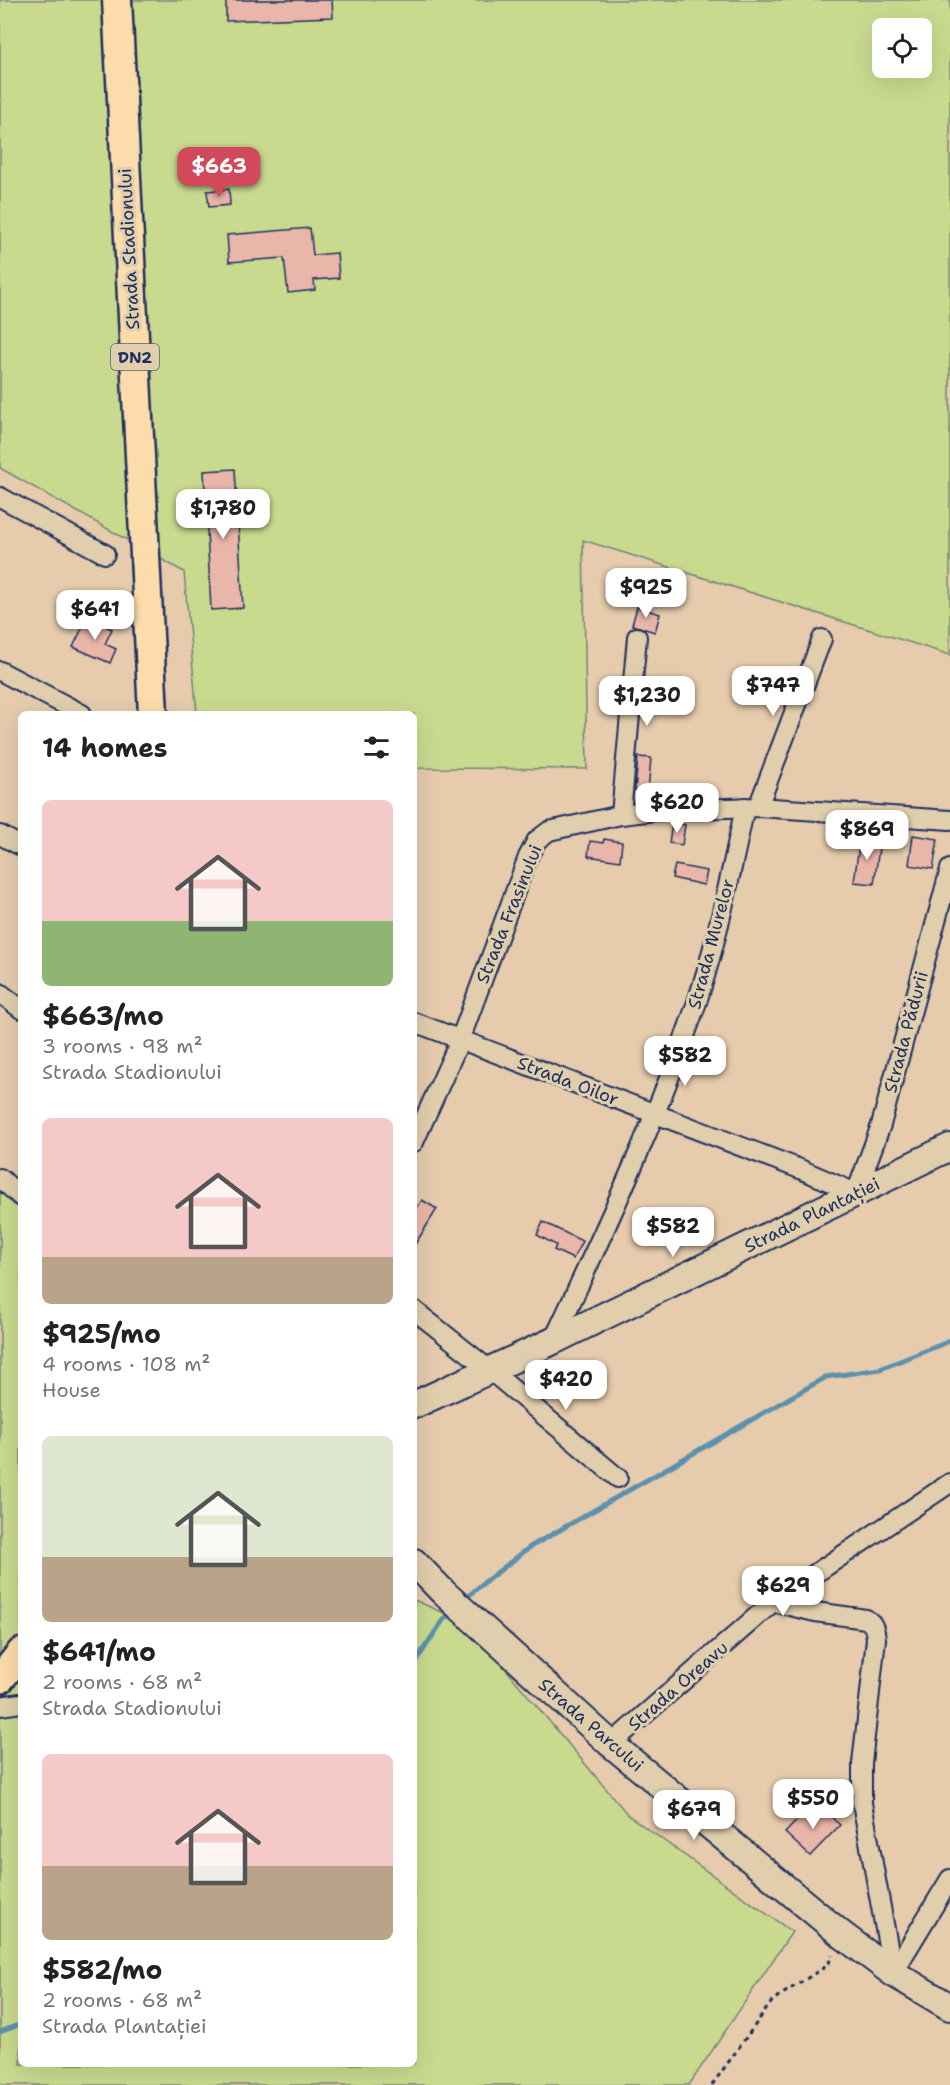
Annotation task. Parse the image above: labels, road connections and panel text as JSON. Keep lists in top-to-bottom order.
{
  "streets": {
    "main road": [
      "Strada Stadionului",
      "DN2",
      "Strada Plantației",
      "Strada Parcului"
    ],
    "street": [
      "Strada Frasinului",
      "Strada Murelor",
      "Strada Pădurii",
      "Strada Oilor",
      "Strada Oreavu"
    ]
  },
  "crossings": [
    ["Strada Frasinului", "Strada Murelor"],
    ["Strada Frasinului", "Strada Oilor"],
    ["Strada Murelor", "Strada Oilor"],
    ["Strada Murelor", "Strada Plantației"],
    ["Strada Pădurii", "Strada Oilor"],
    ["Strada Pădurii", "Strada Plantației"],
    ["Strada Oilor", "Strada Plantației"],
    ["Strada Oreavu", "Strada Parcului"]
  ],
  "page": {
    "price": [
      "$663",
      "$1,780",
      "$925",
      "$641",
      "$747",
      "$1,230",
      "$620",
      "$869",
      "$582",
      "$582",
      "$420",
      "$629",
      "$550",
      "$679"
    ],
    "heading": "14 homes",
    "list": [
      {
        "name": "$663/mo",
        "note": "3 rooms · 98 m² · Strada Stadionului"
      },
      {
        "name": "$925/mo",
        "note": "4 rooms · 108 m² · House"
      },
      {
        "name": "$641/mo",
        "note": "2 rooms · 68 m² · Strada Stadionului"
      },
      {
        "name": "$582/mo",
        "note": "2 rooms · 68 m² · Strada Plantației"
      }
    ]
  }
}
